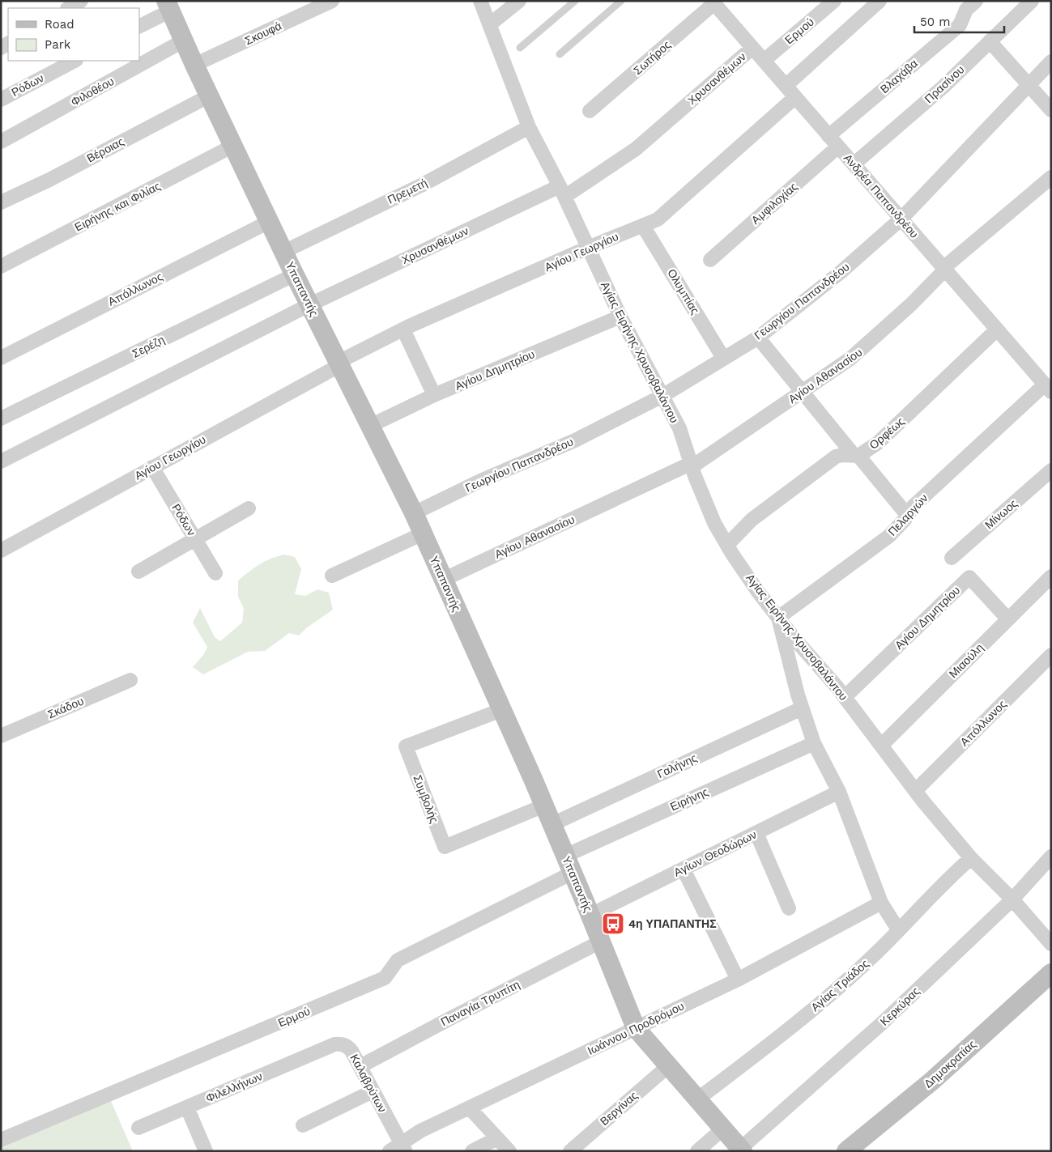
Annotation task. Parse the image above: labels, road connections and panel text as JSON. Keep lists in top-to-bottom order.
{
  "streets": {
    "street": [
      "Ερμού",
      "Σκουφά",
      "Σωτήρος",
      "Βλαχάβα",
      "Χρυσανθέμων",
      "Πρασίνου",
      "Ρόδων",
      "Φιλοθέου",
      "Βέροιας",
      "Πρεμετή",
      "Ανδρέα Παπανδρέου",
      "Αμφιλοχίας",
      "Ειρήνης και Φιλίας",
      "Αγίου Γεωργίου",
      "Απόλλωνος",
      "Υπαπαντής",
      "Ολυμπίας",
      "Γεωργίου Παπανδρέου",
      "Σερέζη",
      "Αγίας Ειρήνης Χρυσοβαλάντου",
      "Αγίου Δημητρίου",
      "Αγίου Αθανασίου",
      "Ορφέως",
      "Μίνωος",
      "Πελαργών",
      "Μιαούλη",
      "Σκάδου",
      "Γαλήνης",
      "Συμβολής",
      "Ειρήνης",
      "Αγίων Θεοδώρων",
      "Αγίας Τριάδος",
      "Παναγία Τρυπίτη",
      "Κερκύρας",
      "Ιωάννου Προδρόμου",
      "Δημοκρατίας",
      "Καλαβρύτων",
      "Φιλελλήνων",
      "Βεργίνας"
    ]
  },
  "crossings": [
    ["Ερμού", "Ανδρέα Παπανδρέου"],
    ["Ερμού", "Υπαπαντής"],
    ["Ερμού", "Ειρήνης"],
    ["Σκουφά", "Υπαπαντής"],
    ["Σωτήρος", "Ανδρέα Παπανδρέου"],
    ["Βλαχάβα", "Ανδρέα Παπανδρέου"],
    ["Χρυσανθέμων", "Ανδρέα Παπανδρέου"],
    ["Χρυσανθέμων", "Υπαπαντής"],
    ["Χρυσανθέμων", "Αγίας Ειρήνης Χρυσοβαλάντου"],
    ["Πρασίνου", "Ανδρέα Παπανδρέου"],
    ["Ρόδων", "Αγίου Γεωργίου"],
    ["Φιλοθέου", "Υπαπαντής"],
    ["Βέροιας", "Υπαπαντής"],
    ["Πρεμετή", "Υπαπαντής"],
    ["Πρεμετή", "Αγίας Ειρήνης Χρυσοβαλάντου"],
    ["Ανδρέα Παπανδρέου", "Αμφιλοχίας"],
    ["Ανδρέα Παπανδρέου", "Αγίου Γεωργίου"],
    ["Ανδρέα Παπανδρέου", "Γεωργίου Παπανδρέου"],
    ["Ανδρέα Παπανδρέου", "Αγίου Αθανασίου"],
    ["Ανδρέα Παπανδρέου", "Ορφέως"],
    ["Ανδρέα Παπανδρέου", "Πελαργών"],
    ["Ειρήνης και Φιλίας", "Υπαπαντής"],
    ["Αγίου Γεωργίου", "Υπαπαντής"],
    ["Αγίου Γεωργίου", "Ολυμπίας"],
    ["Αγίου Γεωργίου", "Αγίας Ειρήνης Χρυσοβαλάντου"],
    ["Απόλλωνος", "Υπαπαντής"],
    ["Απόλλωνος", "Αγίας Ειρήνης Χρυσοβαλάντου"],
    ["Υπαπαντής", "Γεωργίου Παπανδρέου"],
    ["Υπαπαντής", "Σερέζη"],
    ["Υπαπαντής", "Αγίου Δημητρίου"],
    ["Υπαπαντής", "Αγίου Αθανασίου"],
    ["Υπαπαντής", "Γαλήνης"],
    ["Υπαπαντής", "Συμβολής"],
    ["Υπαπαντής", "Ειρήνης"],
    ["Υπαπαντής", "Αγίων Θεοδώρων"],
    ["Υπαπαντής", "Αγίας Τριάδος"],
    ["Υπαπαντής", "Παναγία Τρυπίτη"],
    ["Υπαπαντής", "Κερκύρας"],
    ["Υπαπαντής", "Ιωάννου Προδρόμου"],
    ["Υπαπαντής", "Βεργίνας"],
    ["Ολυμπίας", "Γεωργίου Παπανδρέου"],
    ["Γεωργίου Παπανδρέου", "Αγίας Ειρήνης Χρυσοβαλάντου"],
    ["Αγίας Ειρήνης Χρυσοβαλάντου", "Αγίου Δημητρίου"],
    ["Αγίας Ειρήνης Χρυσοβαλάντου", "Αγίου Αθανασίου"],
    ["Αγίας Ειρήνης Χρυσοβαλάντου", "Ορφέως"],
    ["Αγίας Ειρήνης Χρυσοβαλάντου", "Πελαργών"],
    ["Αγίας Ειρήνης Χρυσοβαλάντου", "Μιαούλη"],
    ["Αγίας Ειρήνης Χρυσοβαλάντου", "Αγίας Τριάδος"],
    ["Αγίας Ειρήνης Χρυσοβαλάντου", "Κερκύρας"],
    ["Αγίου Δημητρίου", "Μιαούλη"],
    ["Παναγία Τρυπίτη", "Καλαβρύτων"],
    ["Ιωάννου Προδρόμου", "Καλαβρύτων"],
    ["Καλαβρύτων", "Φιλελλήνων"]
  ],
  "places": {
    "bus stop": ["4η ΥΠΑΠΑΝΤΗΣ"]
  },
  "legend": ["Road", "Park"],
  "scale_bar": "50 m"
}
